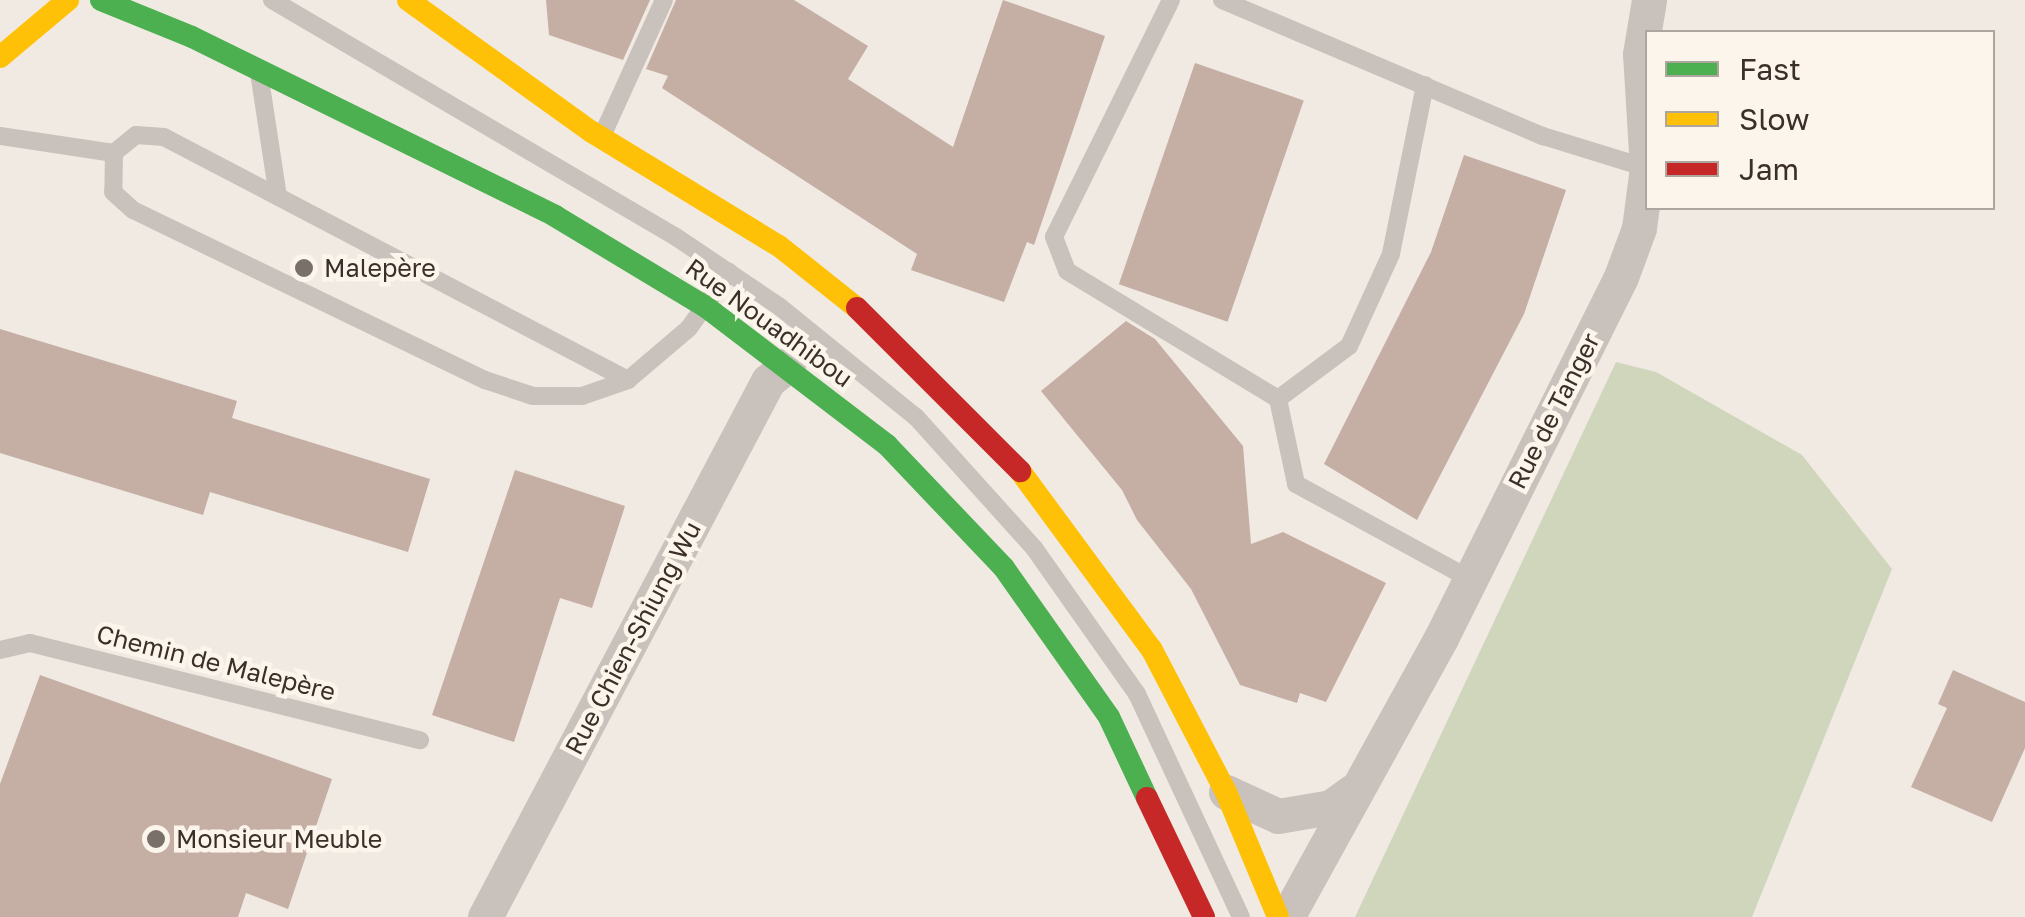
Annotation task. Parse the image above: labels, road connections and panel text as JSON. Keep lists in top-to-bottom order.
{
  "streets": {
    "street": ["Rue Nouadhibou", "Rue de Tanger", "Rue Chien-Shiung Wu"],
    "lane": ["Chemin de Malepère"]
  },
  "crossings": [
    ["Rue Nouadhibou", "Rue Chien-Shiung Wu"]
  ],
  "places": ["Malepère", "Monsieur Meuble"],
  "legend": ["Fast", "Slow", "Jam"]
}
